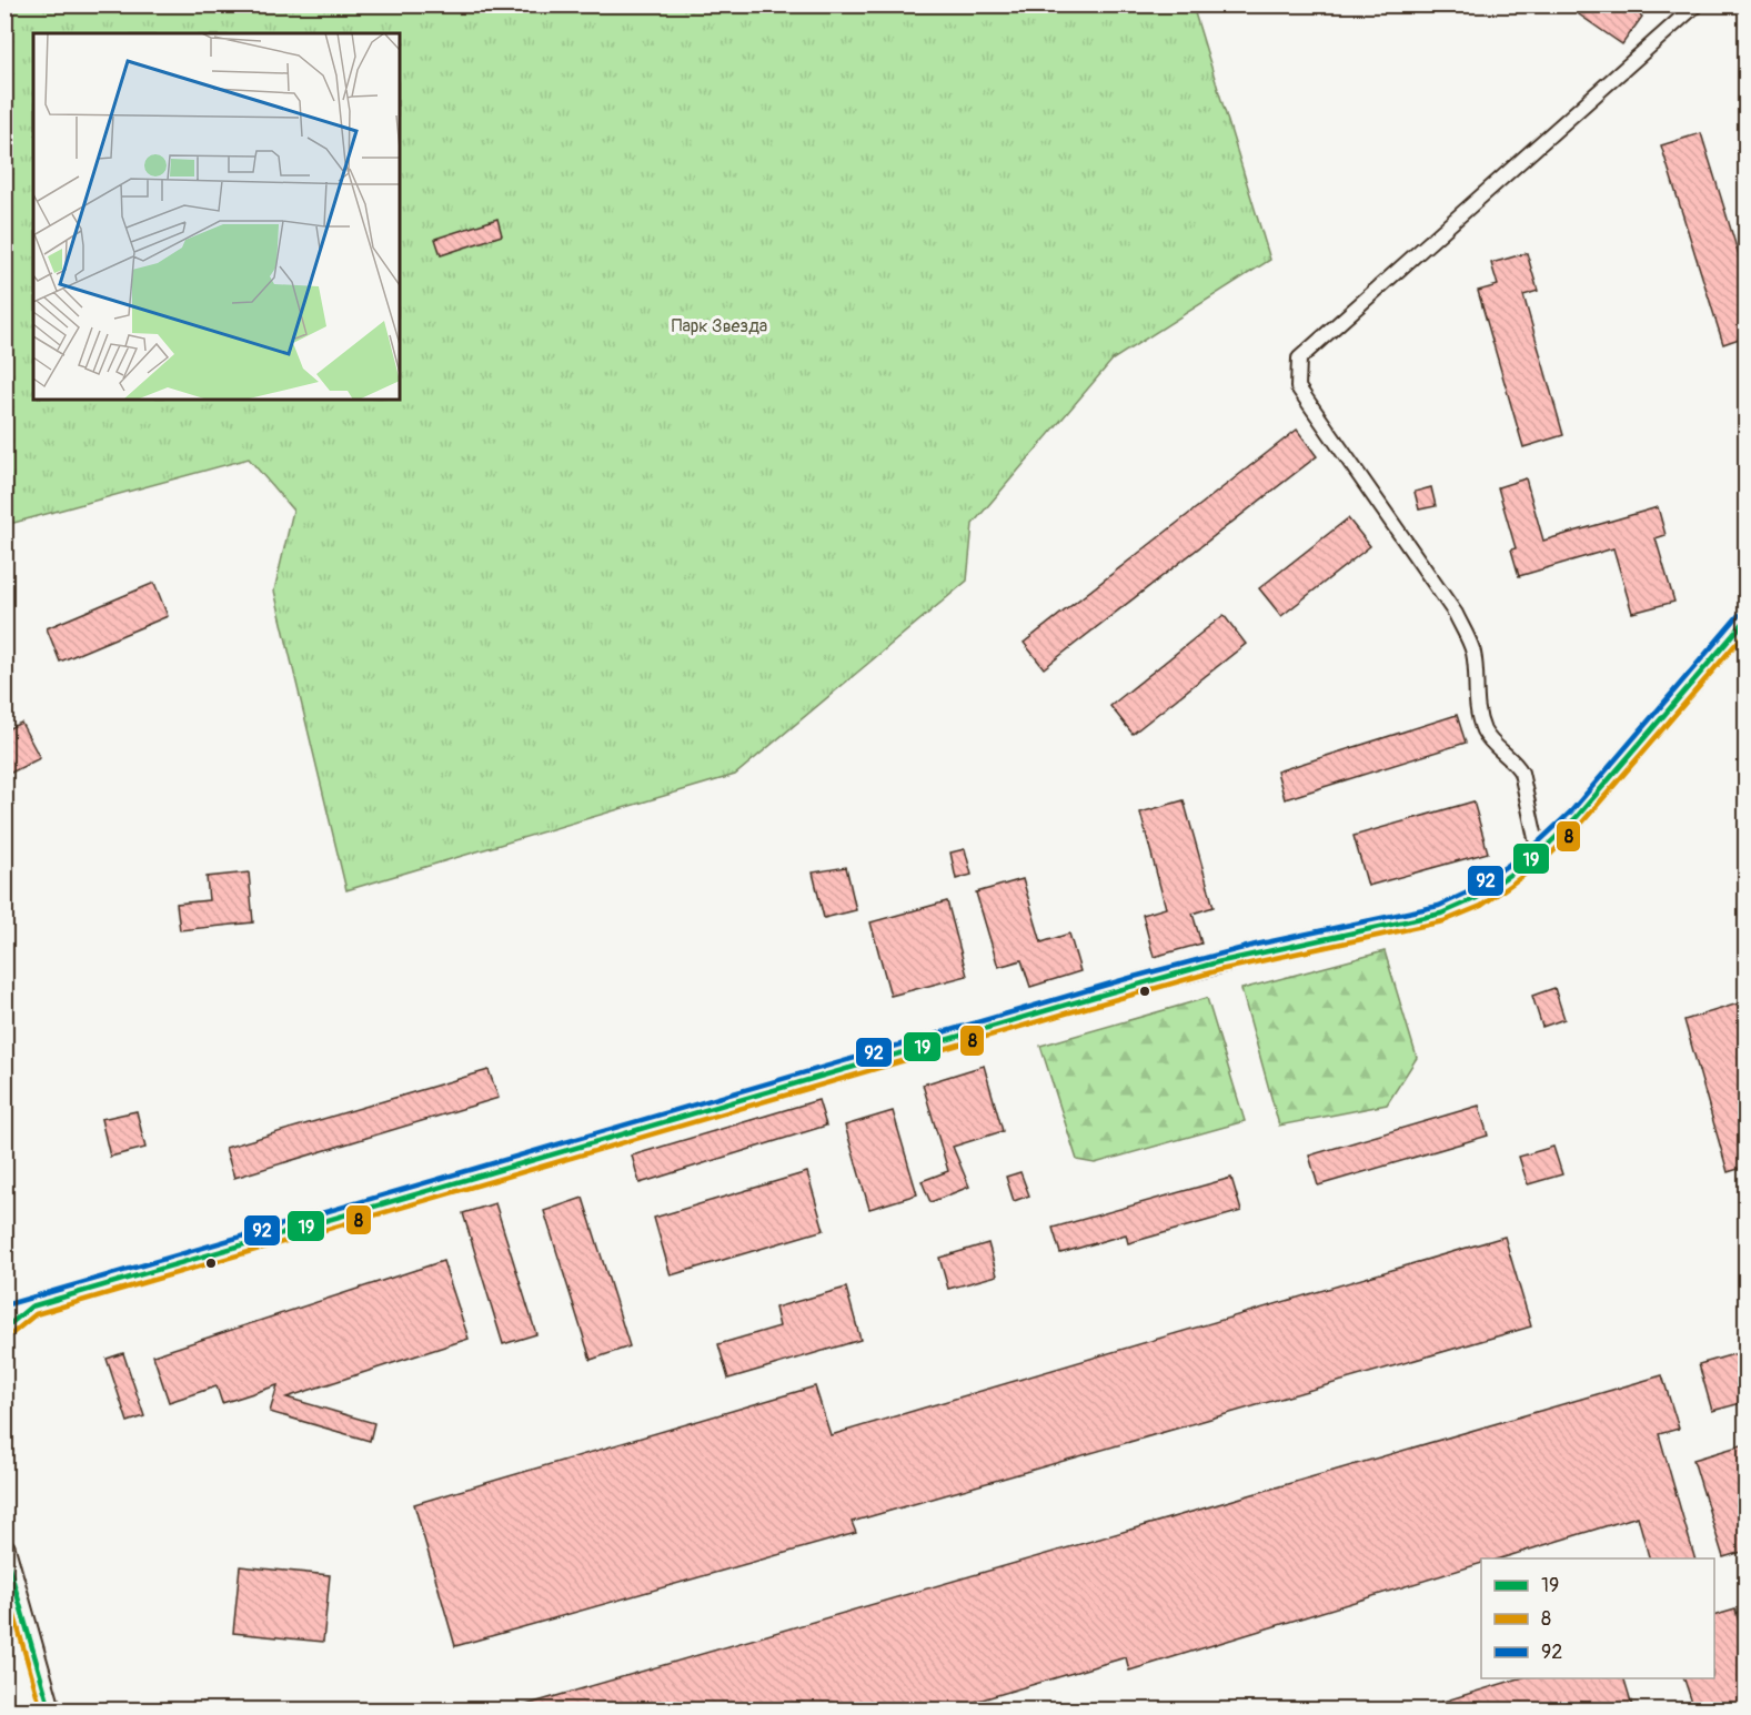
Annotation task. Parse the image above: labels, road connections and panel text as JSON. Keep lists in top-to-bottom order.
{
  "parks": ["Парк Звезда"],
  "lines": ["transit line 92", "transit line 19", "transit line 8"],
  "legend": ["19", "8", "92"]
}
